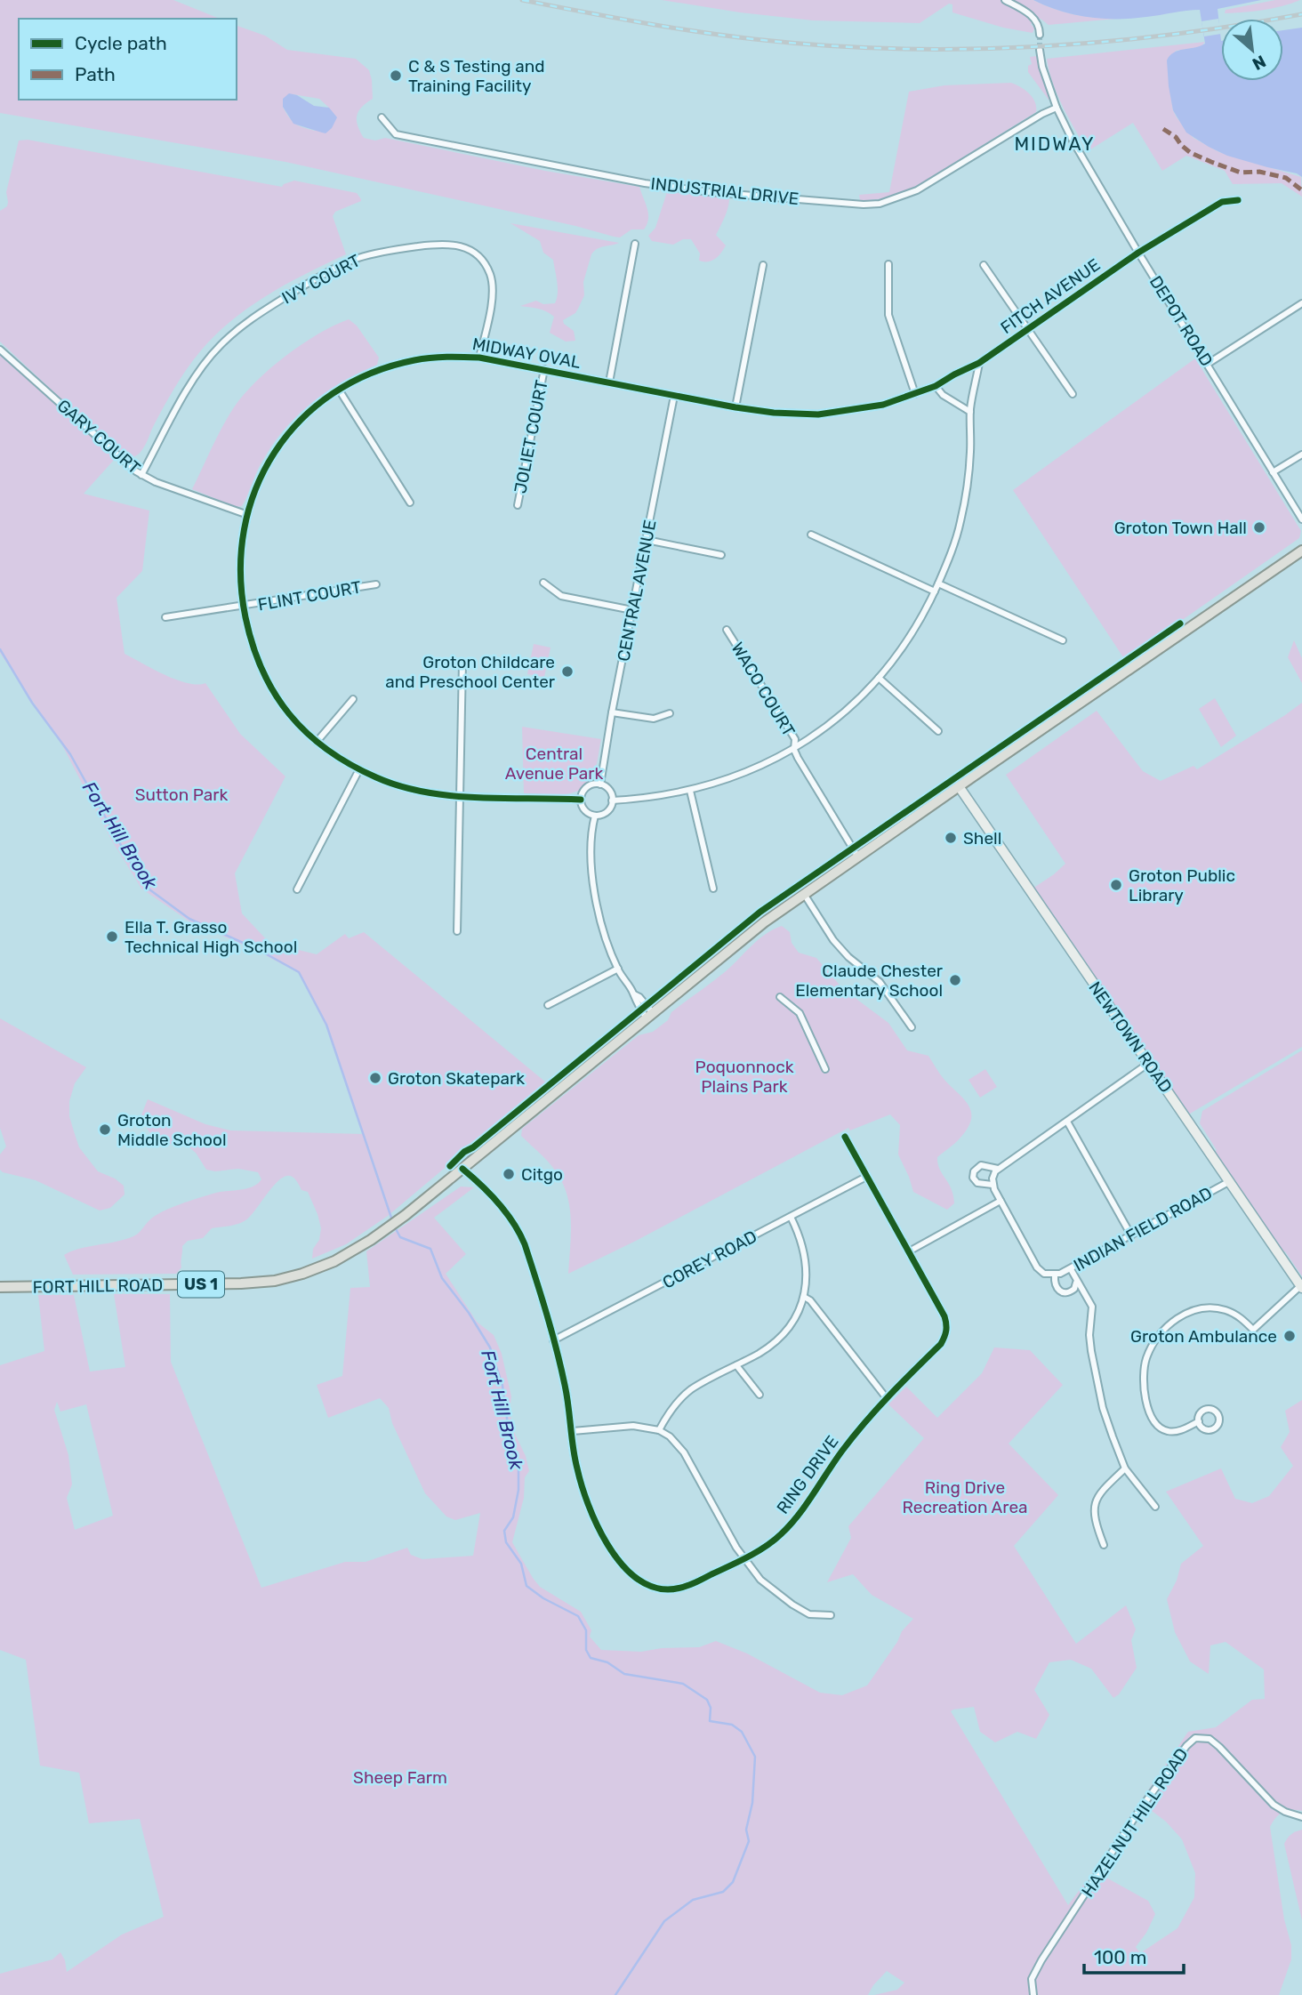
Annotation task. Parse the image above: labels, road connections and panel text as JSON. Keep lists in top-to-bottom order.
{
  "streets": {
    "main road": ["NEWTOWN ROAD", "US 1", "FORT HILL ROAD"],
    "street": [
      "INDUSTRIAL DRIVE",
      "IVY COURT",
      "FITCH AVENUE",
      "DEPOT ROAD",
      "MIDWAY OVAL",
      "GARY COURT",
      "JOLIET COURT",
      "CENTRAL AVENUE",
      "FLINT COURT",
      "WACO COURT",
      "INDIAN FIELD ROAD",
      "COREY ROAD",
      "RING DRIVE",
      "HAZELNUT HILL ROAD"
    ]
  },
  "crossings": [
    ["INDUSTRIAL DRIVE", "DEPOT ROAD"],
    ["IVY COURT", "MIDWAY OVAL"],
    ["IVY COURT", "GARY COURT"],
    ["FITCH AVENUE", "DEPOT ROAD"],
    ["FITCH AVENUE", "MIDWAY OVAL"],
    ["MIDWAY OVAL", "GARY COURT"],
    ["MIDWAY OVAL", "JOLIET COURT"],
    ["MIDWAY OVAL", "CENTRAL AVENUE"],
    ["MIDWAY OVAL", "FLINT COURT"],
    ["WACO COURT", "FORT HILL ROAD"],
    ["NEWTOWN ROAD", "INDIAN FIELD ROAD"],
    ["NEWTOWN ROAD", "FORT HILL ROAD"],
    ["COREY ROAD", "RING DRIVE"],
    ["FORT HILL ROAD", "RING DRIVE"]
  ],
  "districts": ["MIDWAY"],
  "water": ["Fort Hill Brook"],
  "parks": [
    "Central Avenue Park",
    "Sutton Park",
    "Poquonnock Plains Park",
    "Ring Drive Recreation Area",
    "Sheep Farm"
  ],
  "places": [
    "C & S Testing and Training Facility",
    "Groton Town Hall",
    "Groton Childcare and Preschool Center",
    "Shell",
    "Groton Public Library",
    "Ella T. Grasso Technical High School",
    "Claude Chester Elementary School",
    "Groton Skatepark",
    "Groton Middle School",
    "Citgo",
    "Groton Ambulance"
  ],
  "legend": ["Cycle path", "Path"],
  "scale_bar": "100 m",
  "north": "bottom right"
}
